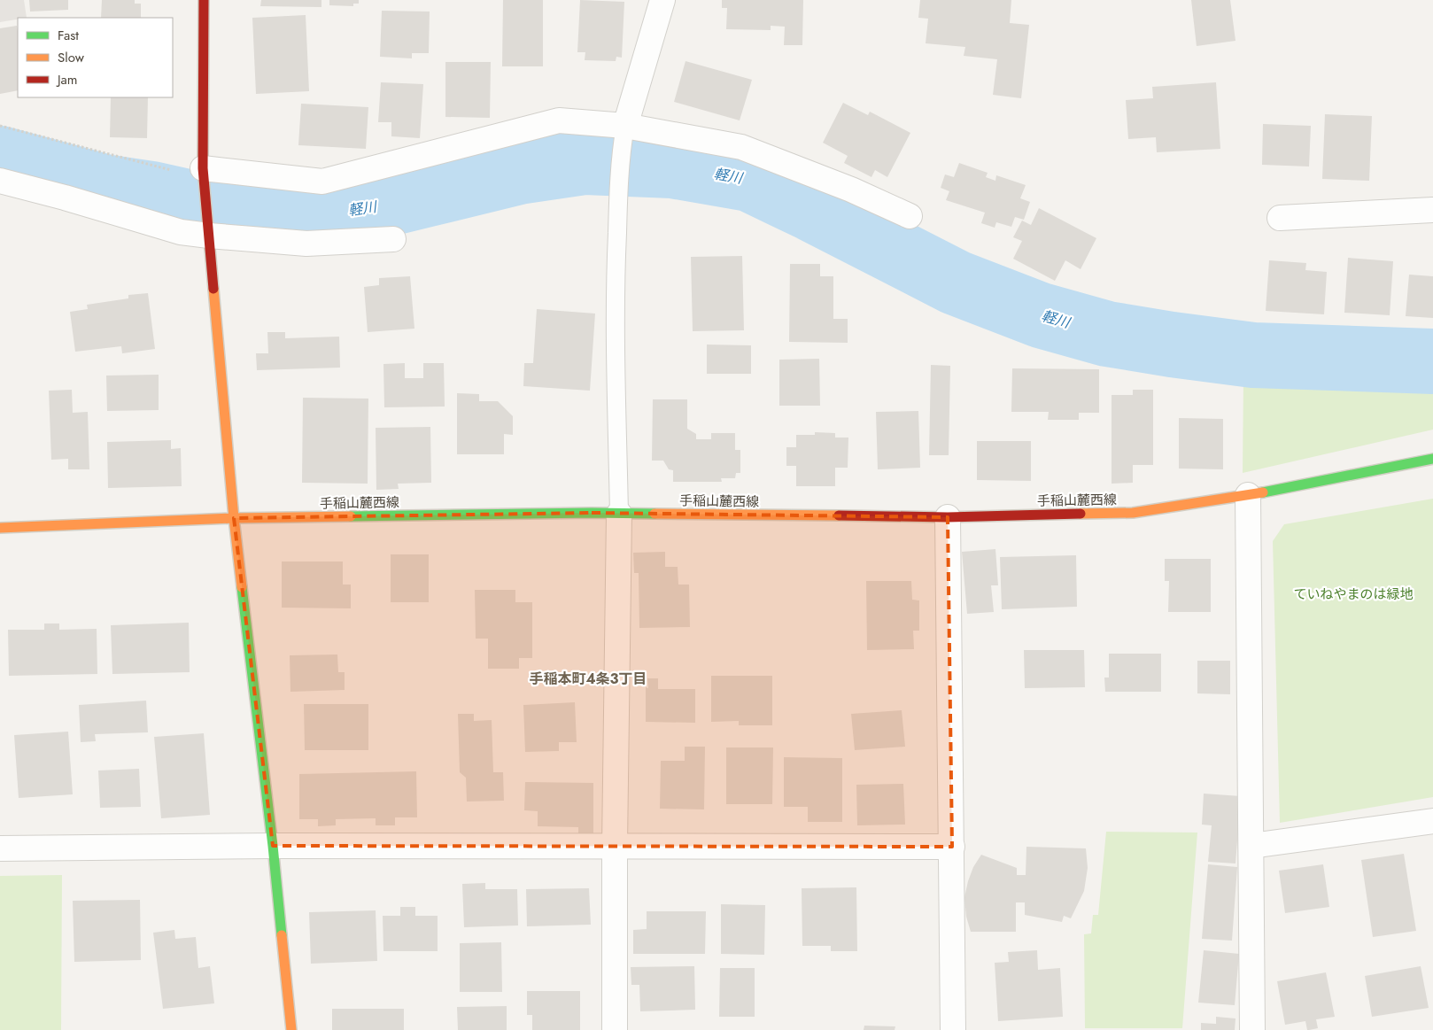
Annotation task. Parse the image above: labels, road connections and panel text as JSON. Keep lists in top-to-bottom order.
{
  "streets": {
    "street": ["手稲山麓西線"]
  },
  "districts": ["手稲本町4条3丁目"],
  "water": ["軽川"],
  "parks": ["ていねやまのは緑地"],
  "legend": ["Fast", "Slow", "Jam"]
}
